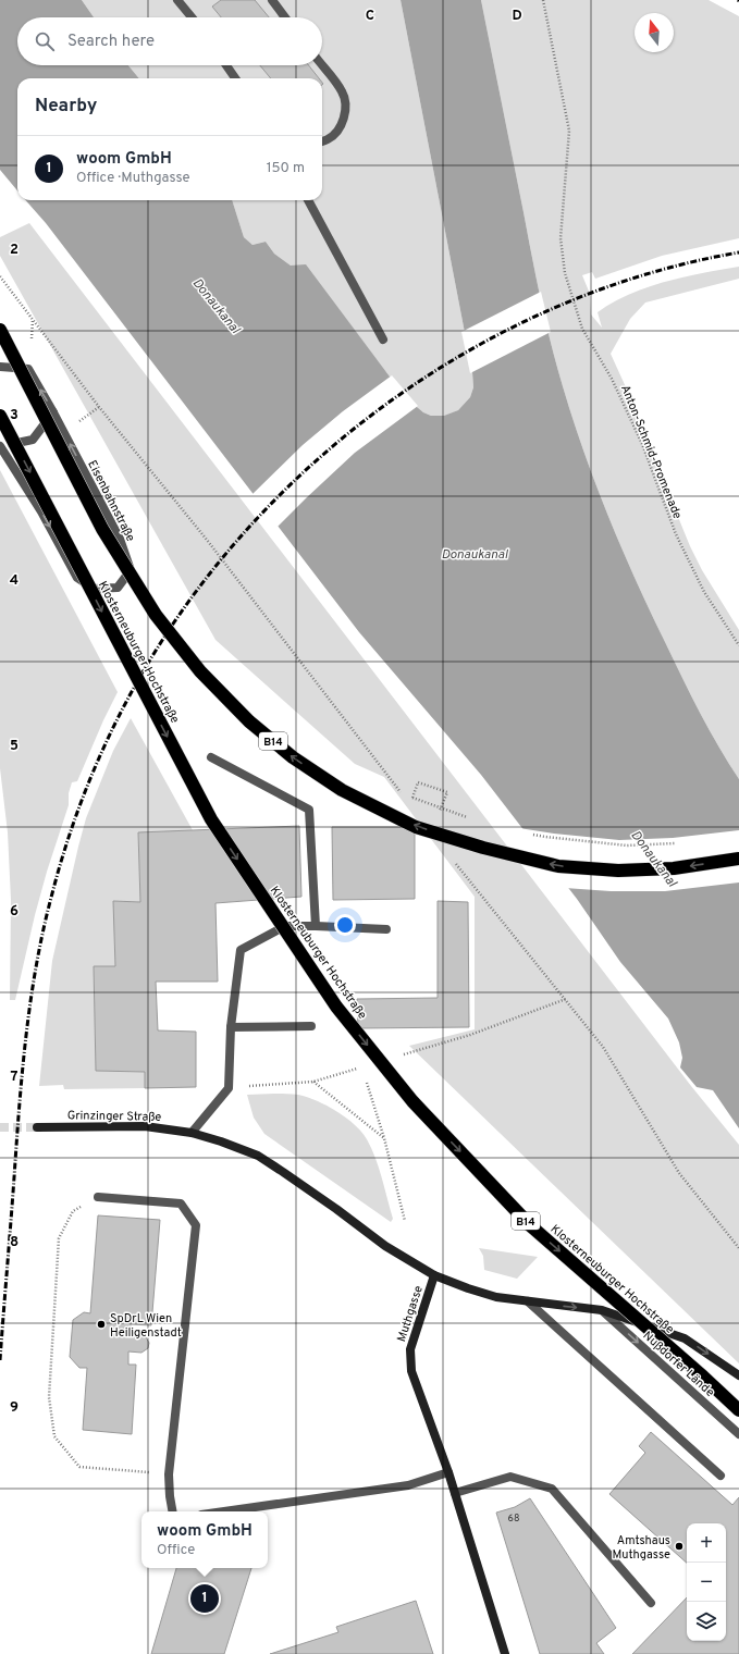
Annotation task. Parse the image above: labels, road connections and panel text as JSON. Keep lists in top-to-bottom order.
{
  "streets": {
    "highway": ["Klosterneuburger Hochstraße", "B14"],
    "street": [
      "Eisenbahnstraße",
      "Grinzinger Straße",
      "Muthgasse",
      "Nußdorfer Lände"
    ],
    "path": ["Anton-Schmid-Promenade"]
  },
  "crossings": [
    ["Grinzinger Straße", "Muthgasse"],
    ["Muthgasse", "Nußdorfer Lände"]
  ],
  "one_way": ["Klosterneuburger Hochstraße"],
  "water": ["Donaukanal"],
  "places": ["SpDrL Wien Heiligenstadt", "Amtshaus Muthgasse"],
  "house_numbers": ["68"],
  "north": "top",
  "page": {
    "search": "Search here",
    "heading": "Nearby",
    "list": [
      {
        "mark": "1",
        "name": "woom GmbH",
        "note": "Office · Muthgasse",
        "value": "150 m"
      }
    ],
    "popup": ["woom GmbH", "Office"],
    "map_buttons": ["+", "−"],
    "pins": "1"
  },
  "grid": {
    "columns": ["C", "D"],
    "rows": [
      "2",
      "3",
      "4",
      "5",
      "6",
      "7",
      "8",
      "9"
    ]
  }
}
